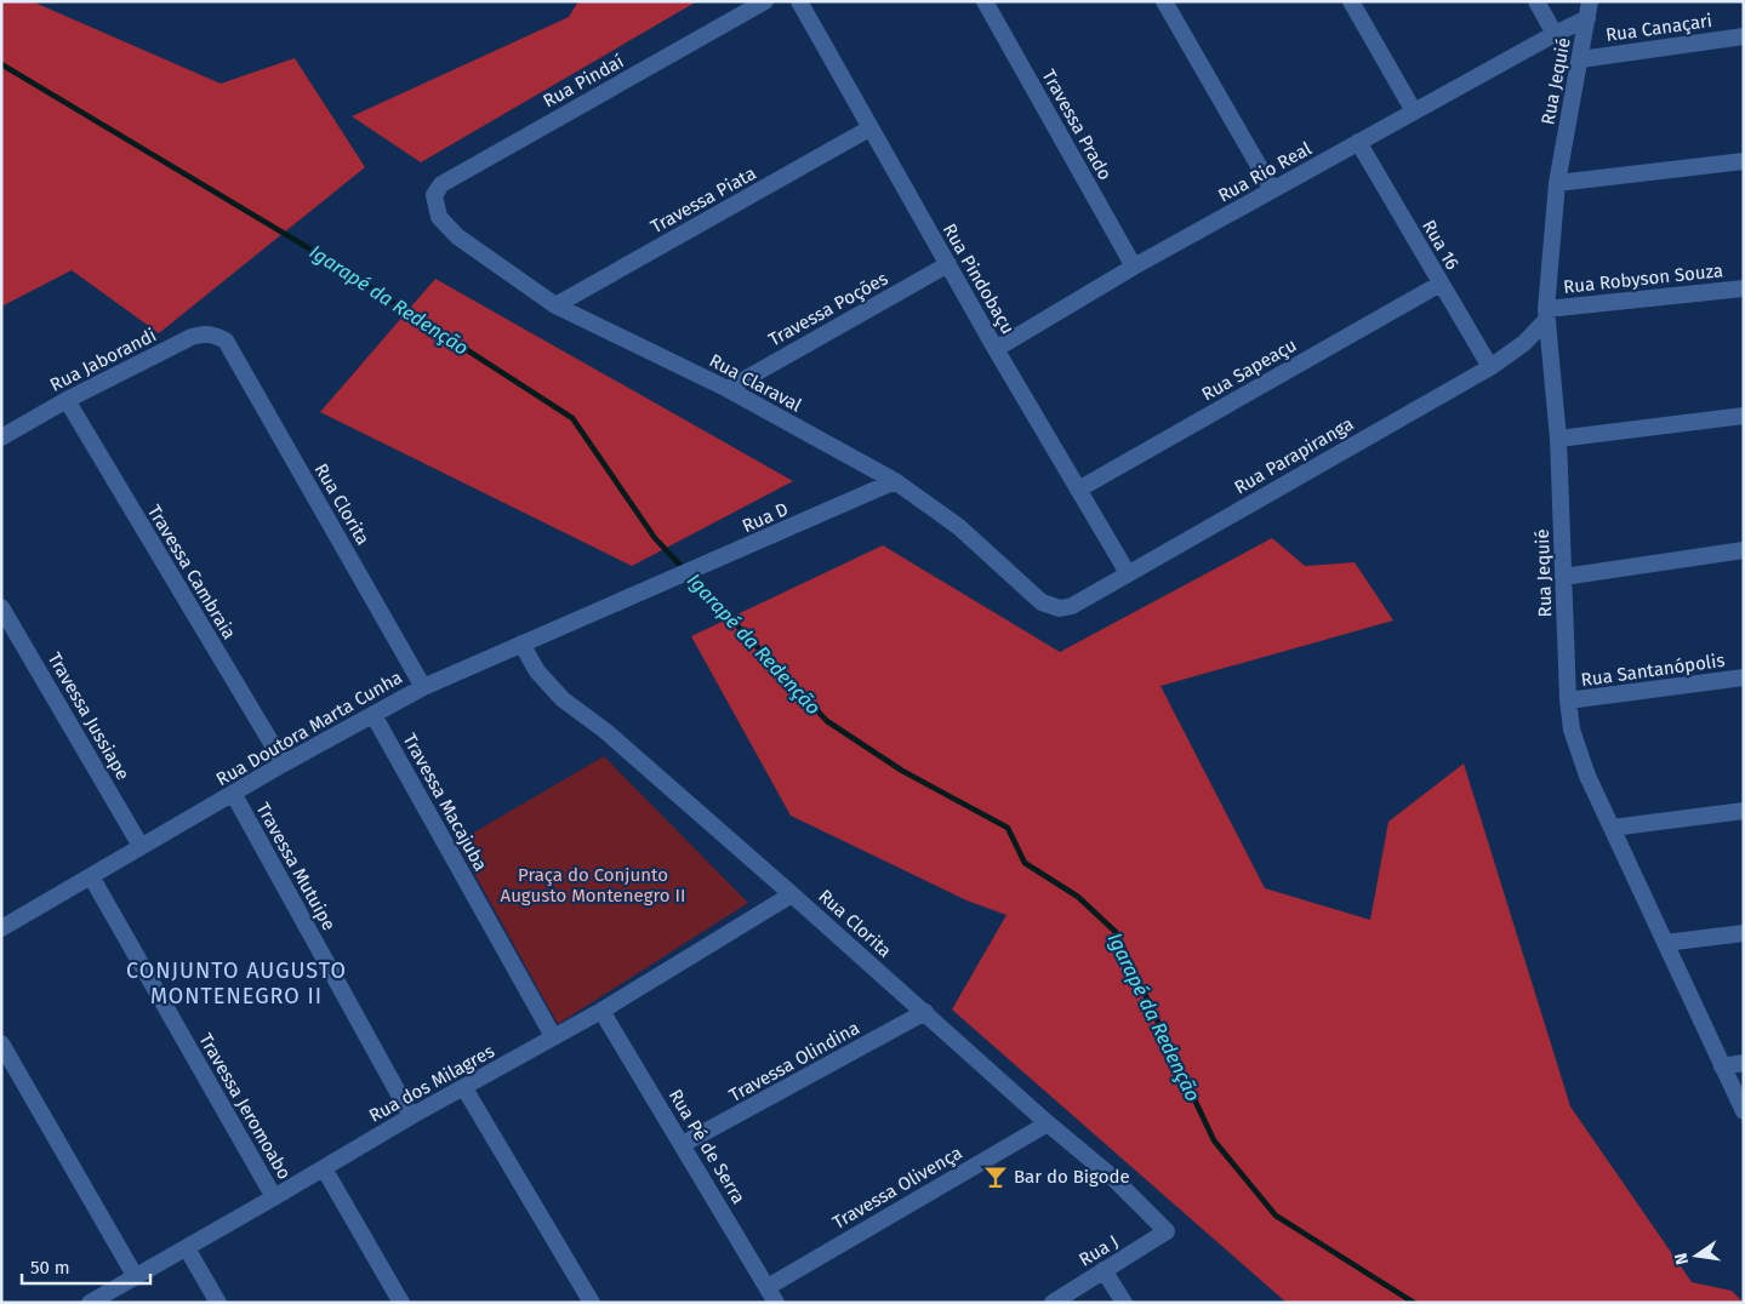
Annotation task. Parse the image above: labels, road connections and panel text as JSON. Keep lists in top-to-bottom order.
{
  "streets": {
    "street": [
      "Rua Canaçari",
      "Rua Pindaí",
      "Rua Jequié",
      "Travessa Prado",
      "Rua Rio Real",
      "Travessa Piata",
      "Rua 16",
      "Rua Pindobaçu",
      "Rua Robyson Souza",
      "Travessa Poções",
      "Rua Jaborandi",
      "Rua Sapeaçu",
      "Rua Claraval",
      "Rua Parapiranga",
      "Rua Clorita",
      "Rua D",
      "Travessa Cambraia",
      "Rua Santanópolis",
      "Travessa Jussiape",
      "Rua Doutora Marta Cunha",
      "Travessa Macajuba",
      "Travessa Mutuipe",
      "Travessa Olindina",
      "Rua dos Milagres",
      "Travessa Jeromoabo",
      "Rua Pé de Serra",
      "Travessa Olivença",
      "Rua J"
    ]
  },
  "crossings": [
    ["Rua Canaçari", "Rua Jequié"],
    ["Rua Pindaí", "Rua Claraval"],
    ["Rua Jequié", "Rua Rio Real"],
    ["Rua Jequié", "Rua Robyson Souza"],
    ["Rua Jequié", "Rua Parapiranga"],
    ["Rua Jequié", "Rua Santanópolis"],
    ["Travessa Prado", "Rua Rio Real"],
    ["Rua Rio Real", "Rua 16"],
    ["Rua Rio Real", "Rua Pindobaçu"],
    ["Travessa Piata", "Rua Pindobaçu"],
    ["Travessa Piata", "Rua Claraval"],
    ["Rua 16", "Rua Sapeaçu"],
    ["Rua 16", "Rua Parapiranga"],
    ["Rua Pindobaçu", "Travessa Poções"],
    ["Rua Pindobaçu", "Rua Sapeaçu"],
    ["Rua Pindobaçu", "Rua Parapiranga"],
    ["Rua Robyson Souza", "Rua Parapiranga"],
    ["Travessa Poções", "Rua Claraval"],
    ["Rua Jaborandi", "Rua Clorita"],
    ["Rua Jaborandi", "Travessa Cambraia"],
    ["Rua Claraval", "Rua Parapiranga"],
    ["Rua Claraval", "Rua D"],
    ["Rua Clorita", "Rua Doutora Marta Cunha"],
    ["Rua Clorita", "Travessa Olindina"],
    ["Rua Clorita", "Rua dos Milagres"],
    ["Rua Clorita", "Travessa Olivença"],
    ["Rua Clorita", "Rua J"],
    ["Rua D", "Rua Doutora Marta Cunha"],
    ["Travessa Cambraia", "Rua Doutora Marta Cunha"],
    ["Travessa Jussiape", "Rua Doutora Marta Cunha"],
    ["Rua Doutora Marta Cunha", "Travessa Macajuba"],
    ["Rua Doutora Marta Cunha", "Travessa Mutuipe"],
    ["Rua Doutora Marta Cunha", "Travessa Jeromoabo"],
    ["Travessa Macajuba", "Rua dos Milagres"],
    ["Travessa Mutuipe", "Rua dos Milagres"],
    ["Travessa Olindina", "Rua Pé de Serra"],
    ["Rua dos Milagres", "Travessa Jeromoabo"],
    ["Rua dos Milagres", "Rua Pé de Serra"],
    ["Rua Pé de Serra", "Travessa Olivença"]
  ],
  "districts": ["CONJUNTO AUGUSTO MONTENEGRO II"],
  "water": ["Igarapé da Redenção"],
  "parks": ["Praça do Conjunto Augusto Montenegro II"],
  "places": {
    "bar": ["Bar do Bigode"]
  },
  "scale_bar": "50 m",
  "north": "left"
}
